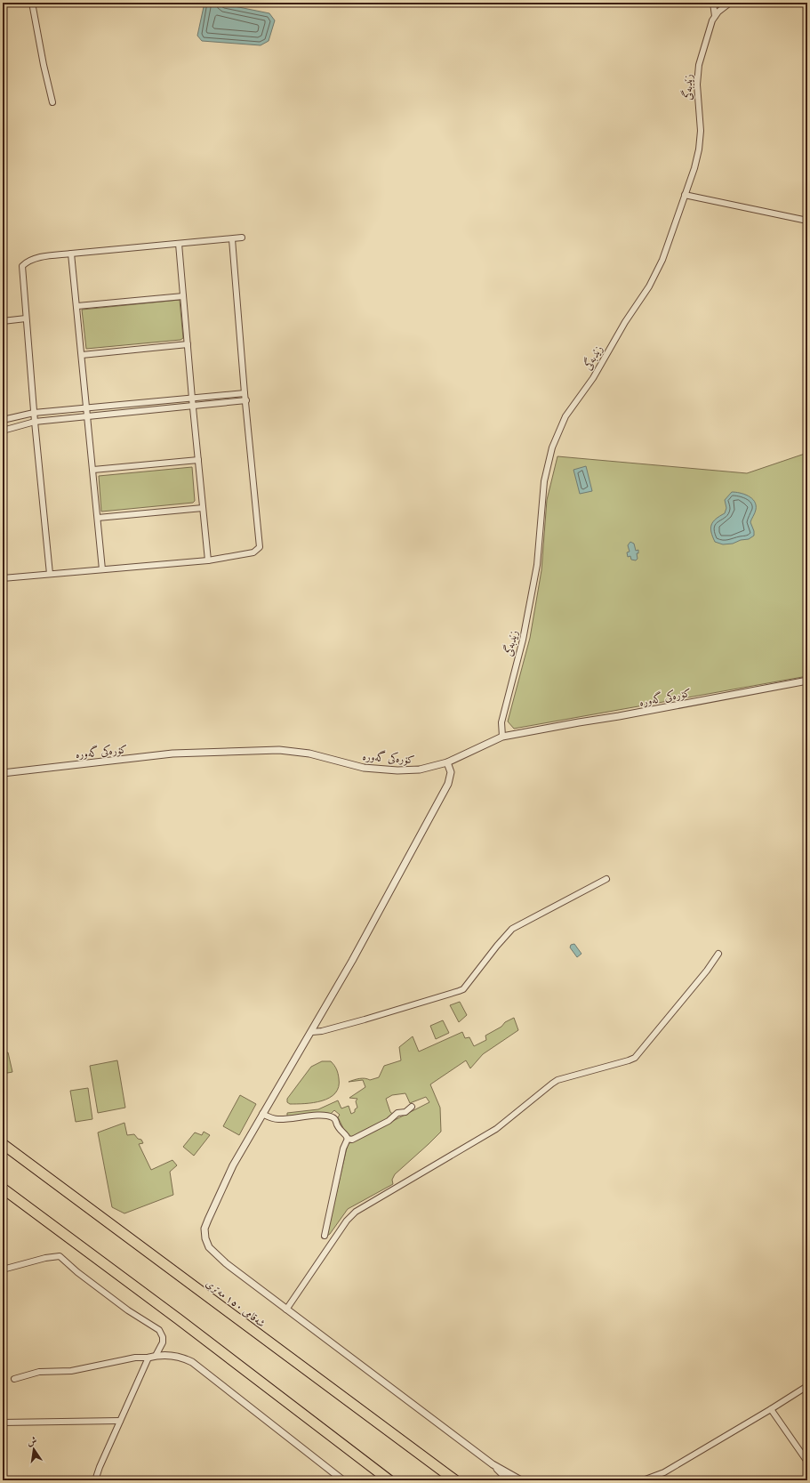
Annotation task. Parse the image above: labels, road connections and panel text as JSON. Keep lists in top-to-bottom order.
{
  "streets": {
    "highway": ["شەقامی ١٥٠ مەتری"],
    "street": ["زێدبەگی", "کۆرەکی گەورە"]
  },
  "crossings": [
    ["زێدبەگی", "کۆرەکی گەورە"]
  ],
  "north": "top"
}
